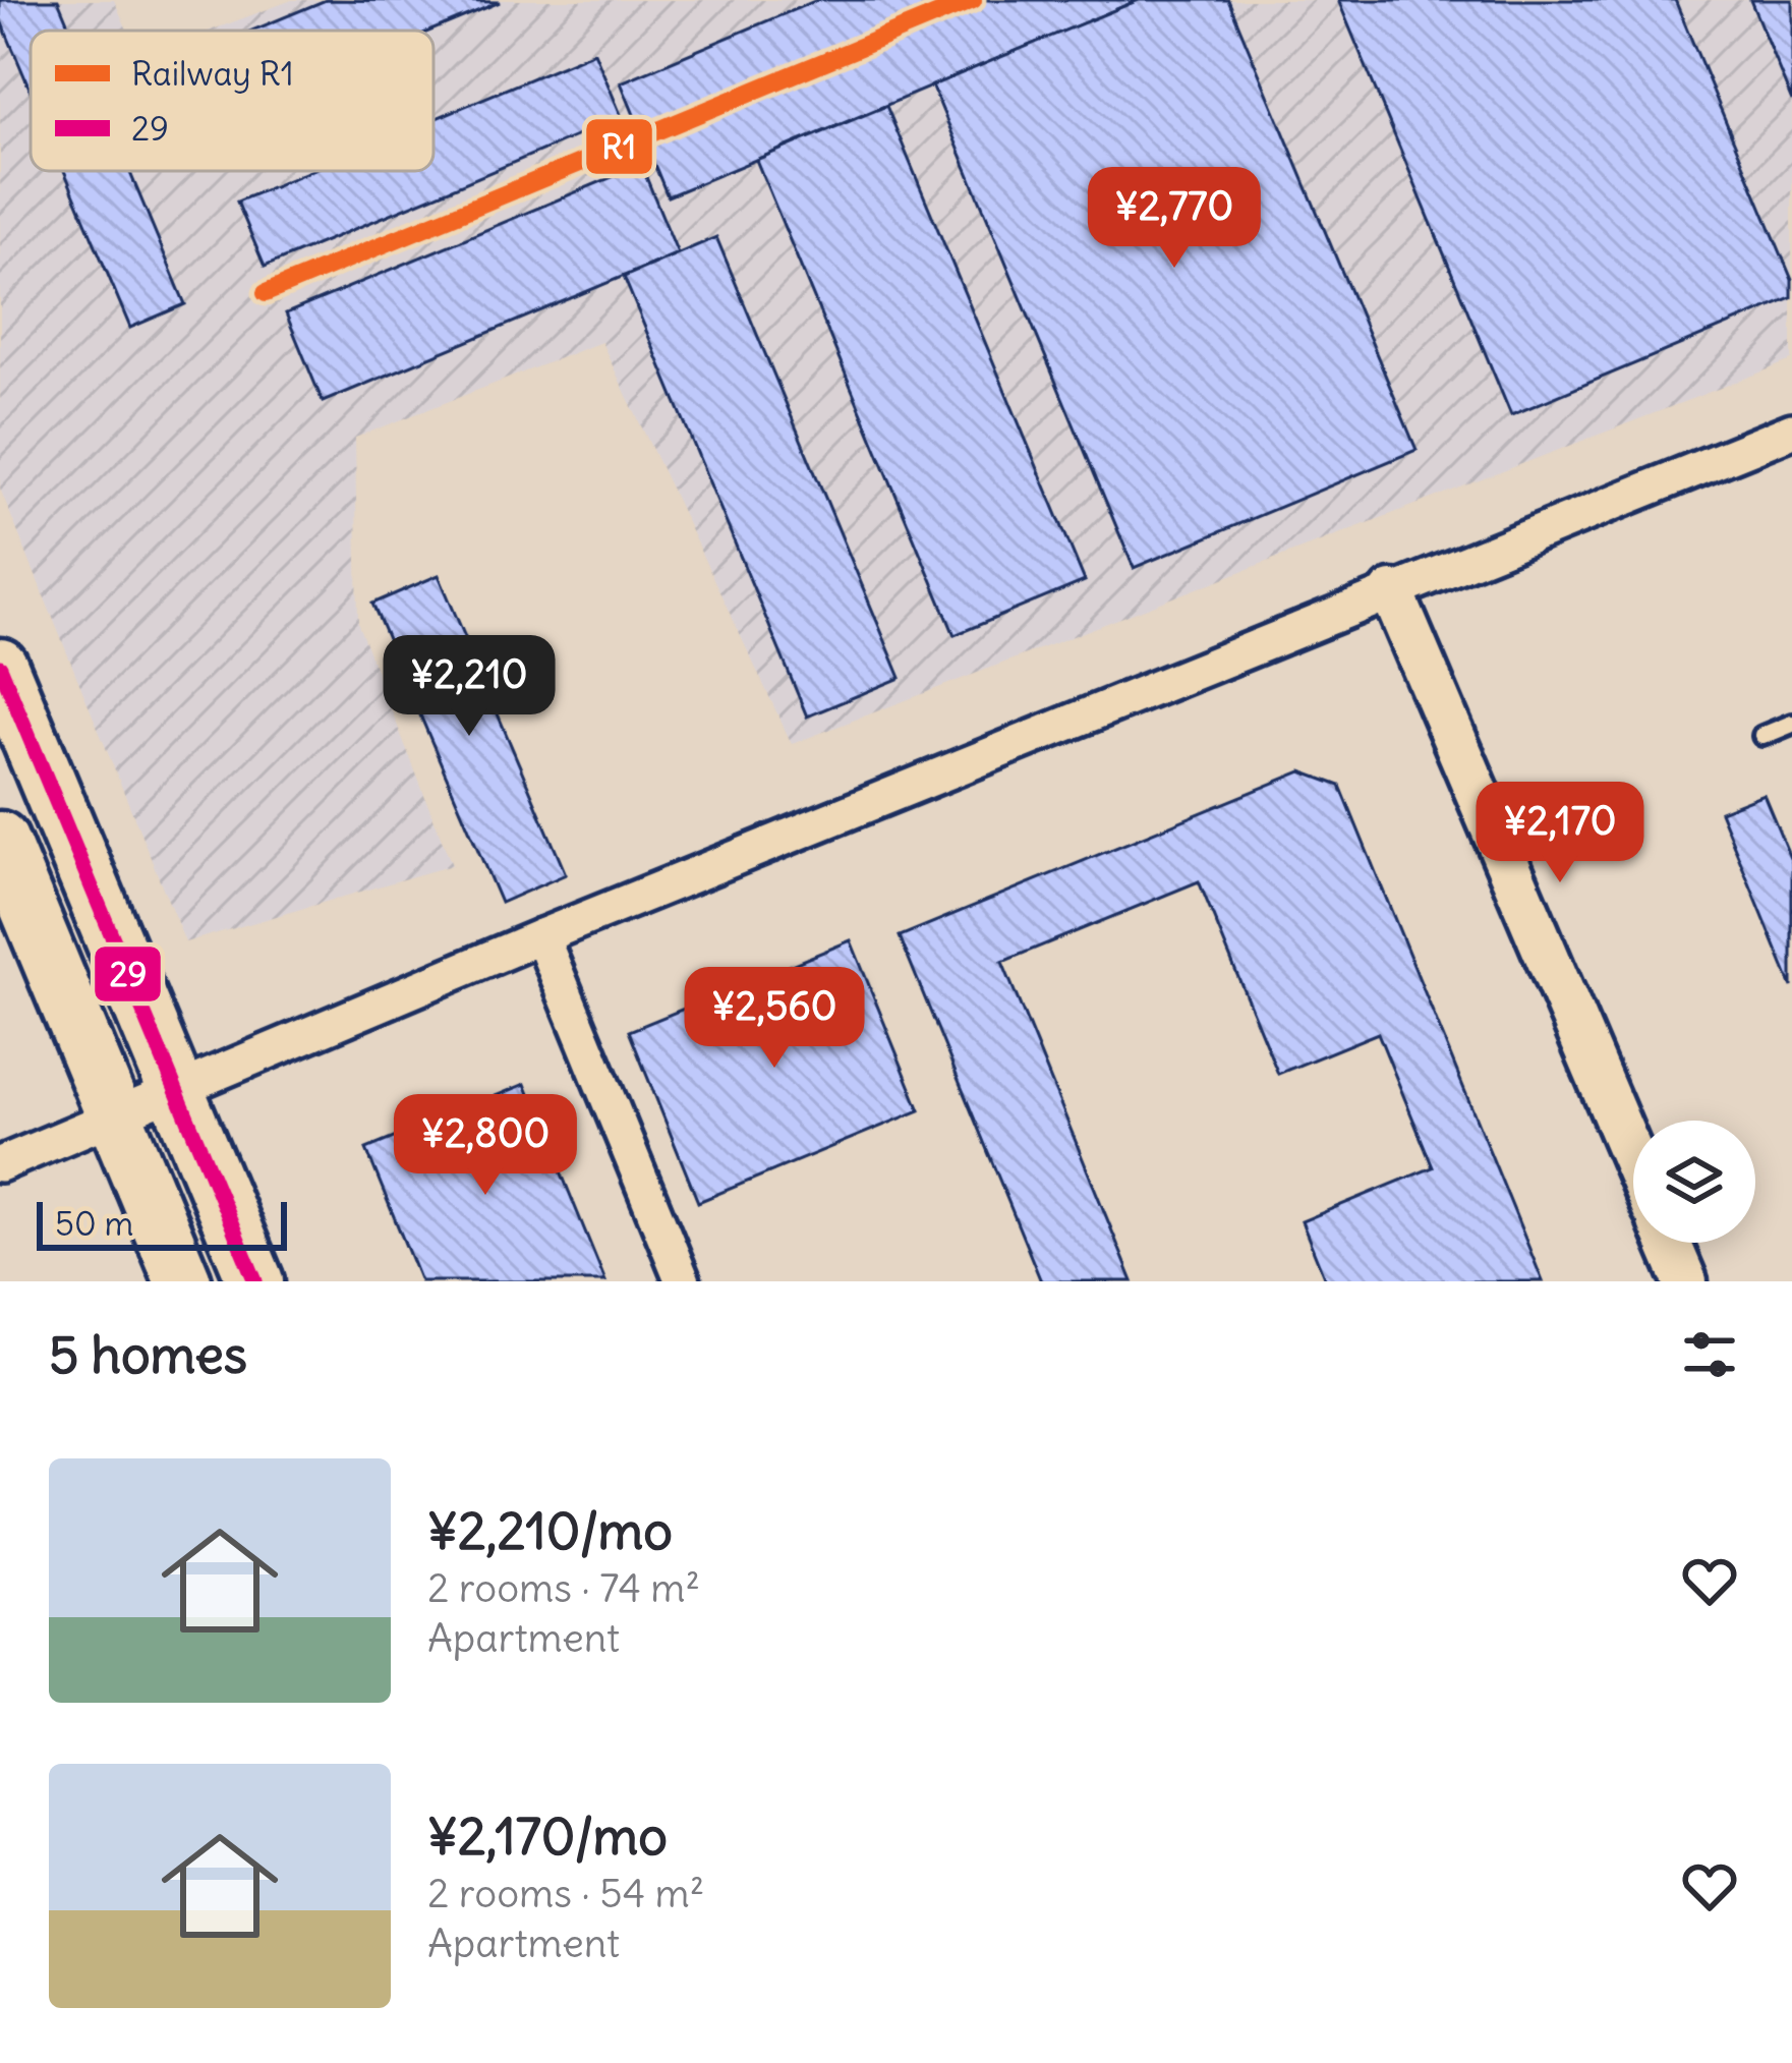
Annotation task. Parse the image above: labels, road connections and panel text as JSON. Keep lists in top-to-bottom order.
{
  "lines": ["rail line R1", "transit line 29"],
  "legend": ["Railway R1", "29"],
  "scale_bar": "50 m",
  "page": {
    "price": [
      "¥2,770",
      "¥2,210",
      "¥2,170",
      "¥2,560",
      "¥2,800"
    ],
    "scale": "50 m",
    "heading": "5 homes",
    "list": [
      {
        "name": "¥2,210/mo",
        "note": "2 rooms · 74 m² · Apartment"
      },
      {
        "name": "¥2,170/mo",
        "note": "2 rooms · 54 m² · Apartment"
      }
    ]
  }
}
